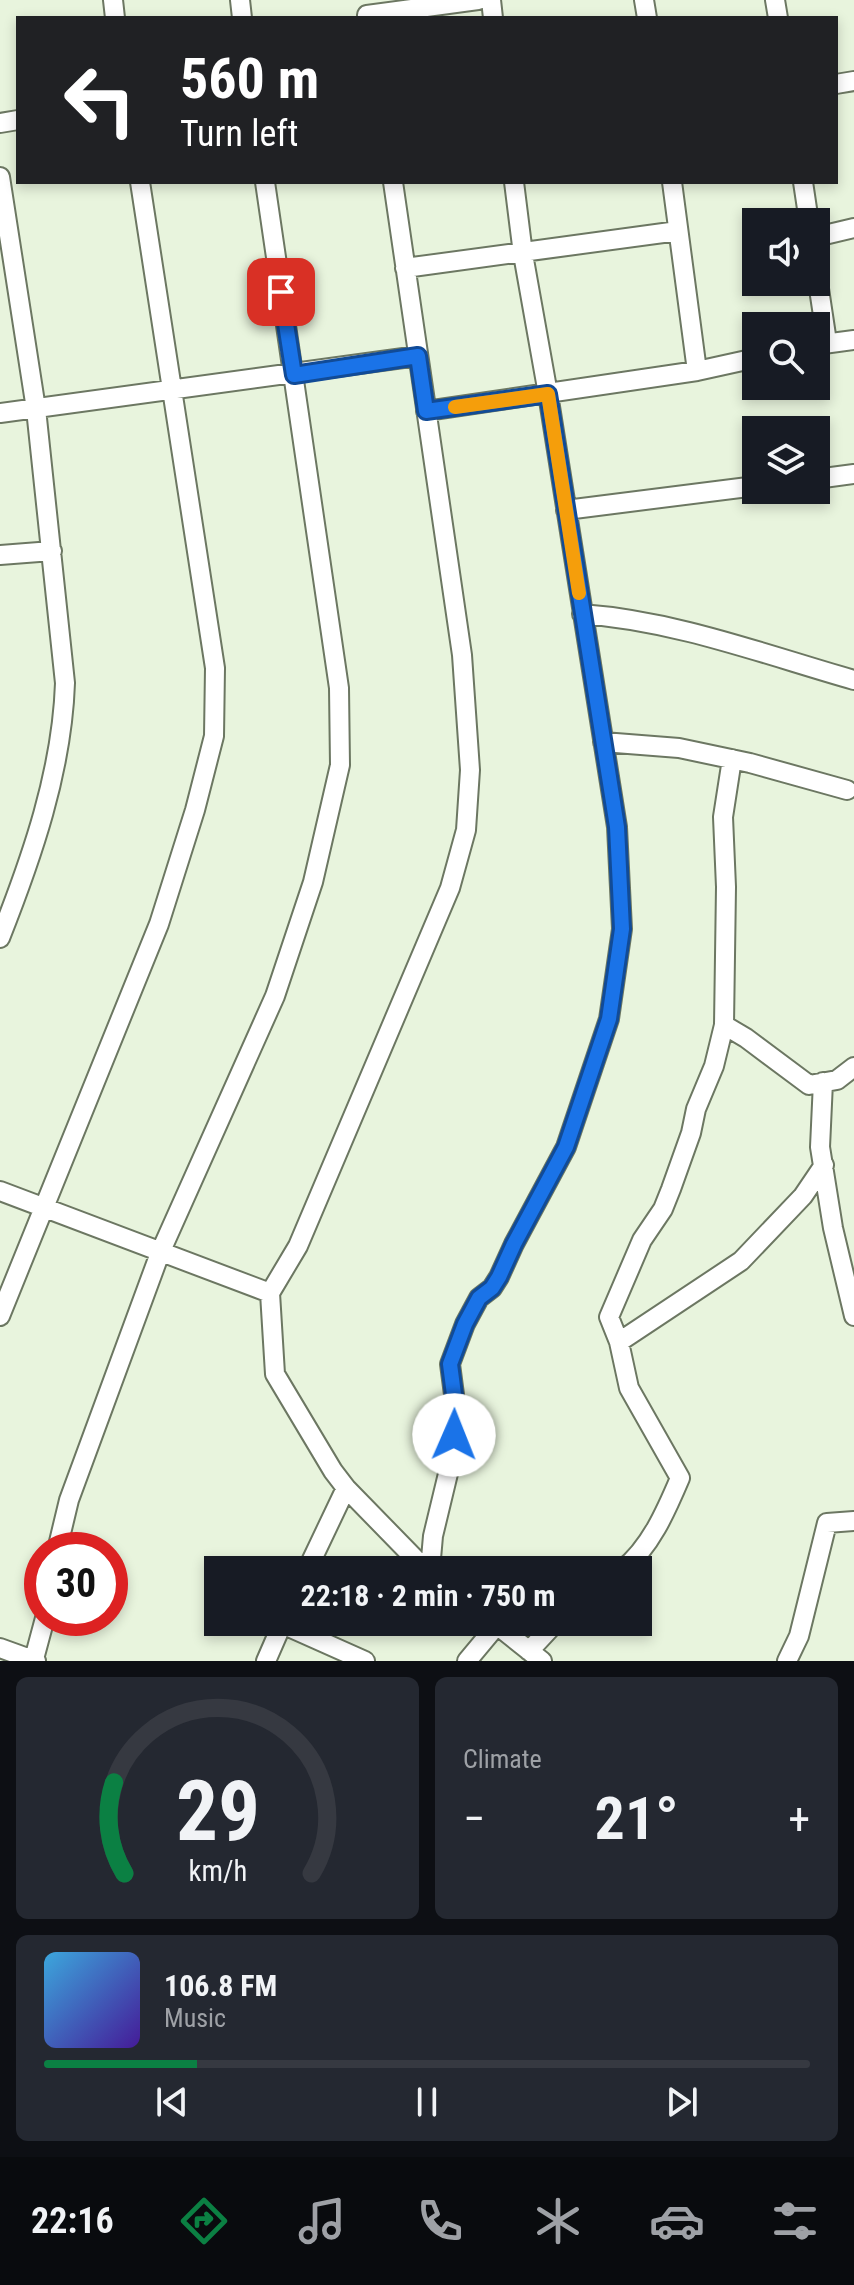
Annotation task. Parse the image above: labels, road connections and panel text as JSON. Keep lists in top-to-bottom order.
{
  "page": {
    "turn": ["560 m", "Turn left"],
    "limit": "30",
    "trip": "22:18 · 2 min · 750 m",
    "tile": "Climate",
    "heat": ["−", "21°", "+"],
    "song": ["106.8 FM", "Music"],
    "tabs": "22:16",
    "gauge": ["29", "km/h"]
  }
}
